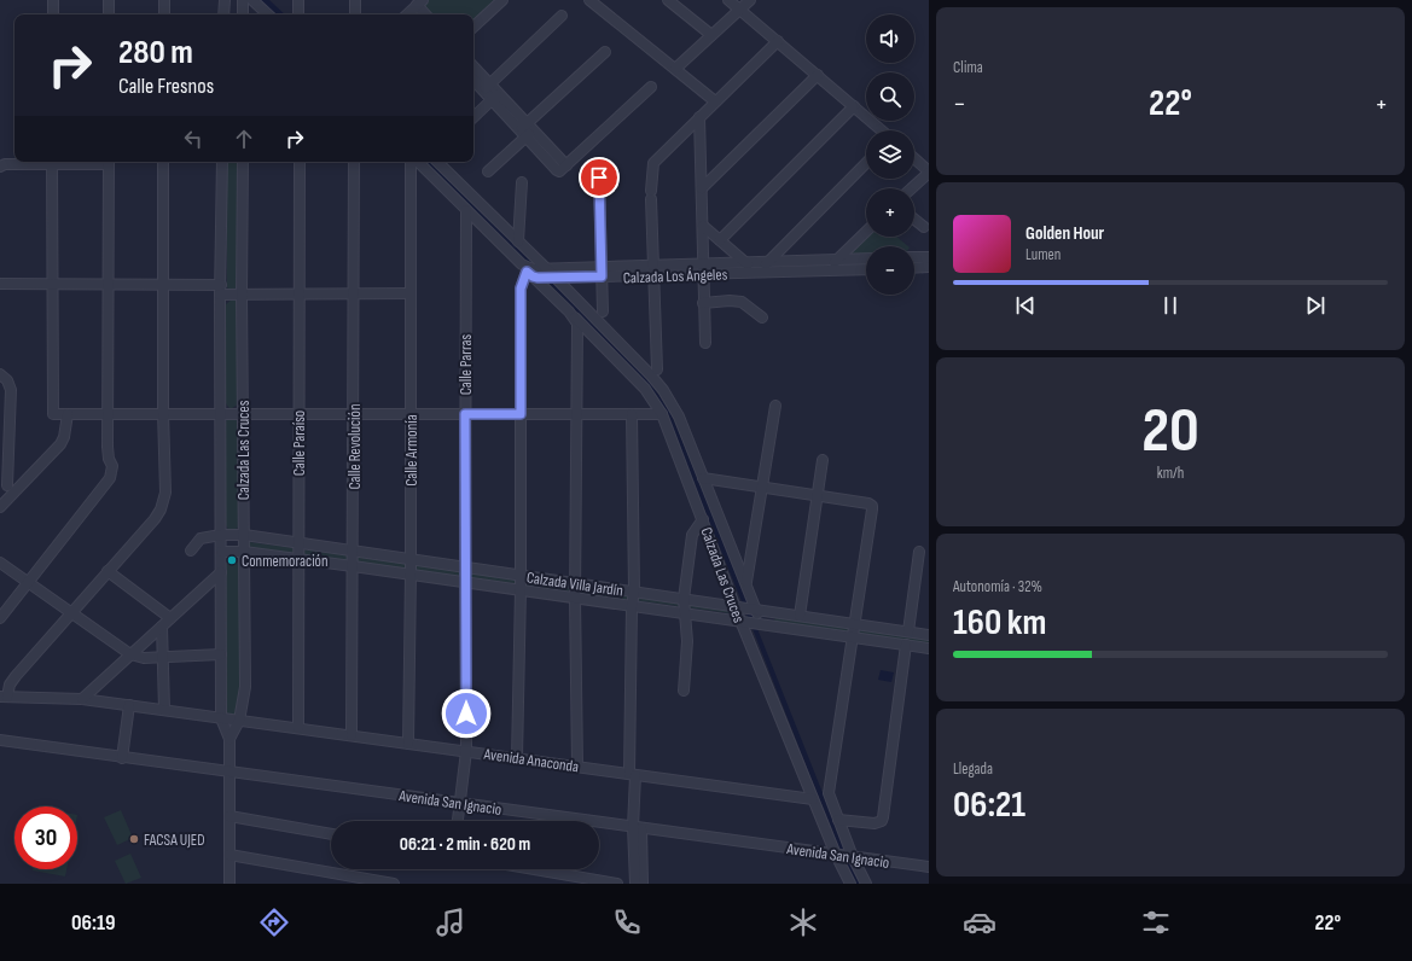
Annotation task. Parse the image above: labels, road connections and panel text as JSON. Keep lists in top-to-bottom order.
{
  "streets": {
    "street": [
      "Calzada Los Ángeles",
      "Calle Parras",
      "Calle Paraíso",
      "Calle Revolución",
      "Calzada Las Cruces",
      "Calle Armonía",
      "Calzada Villa Jardín",
      "Avenida Anaconda",
      "Avenida San Ignacio"
    ]
  },
  "crossings": [
    ["Calzada Los Ángeles", "Calzada Las Cruces"],
    ["Calle Parras", "Calzada Las Cruces"],
    ["Calle Parras", "Calzada Villa Jardín"],
    ["Calle Parras", "Avenida Anaconda"],
    ["Calle Parras", "Avenida San Ignacio"],
    ["Calle Paraíso", "Calzada Villa Jardín"],
    ["Calle Paraíso", "Avenida Anaconda"],
    ["Calle Revolución", "Calzada Villa Jardín"],
    ["Calle Revolución", "Avenida Anaconda"],
    ["Calzada Las Cruces", "Calzada Villa Jardín"],
    ["Calzada Las Cruces", "Avenida Anaconda"],
    ["Calzada Las Cruces", "Avenida San Ignacio"],
    ["Calle Armonía", "Calzada Villa Jardín"],
    ["Calle Armonía", "Avenida Anaconda"]
  ],
  "places": ["Conmemoración", "FACSA UJED"],
  "page": {
    "tile": [
      "Clima",
      ["20", "km/h"],
      ["Autonomía · 32%", "160 km"],
      ["Llegada", "06:21"]
    ],
    "map_buttons": ["+", "−"],
    "turn": ["280 m", "Calle Fresnos"],
    "heat": ["−", "22°", "+"],
    "song": ["Golden Hour", "Lumen"],
    "limit": "30",
    "trip": "06:21 · 2 min · 620 m",
    "tabs": ["06:19", "22°"]
  }
}
